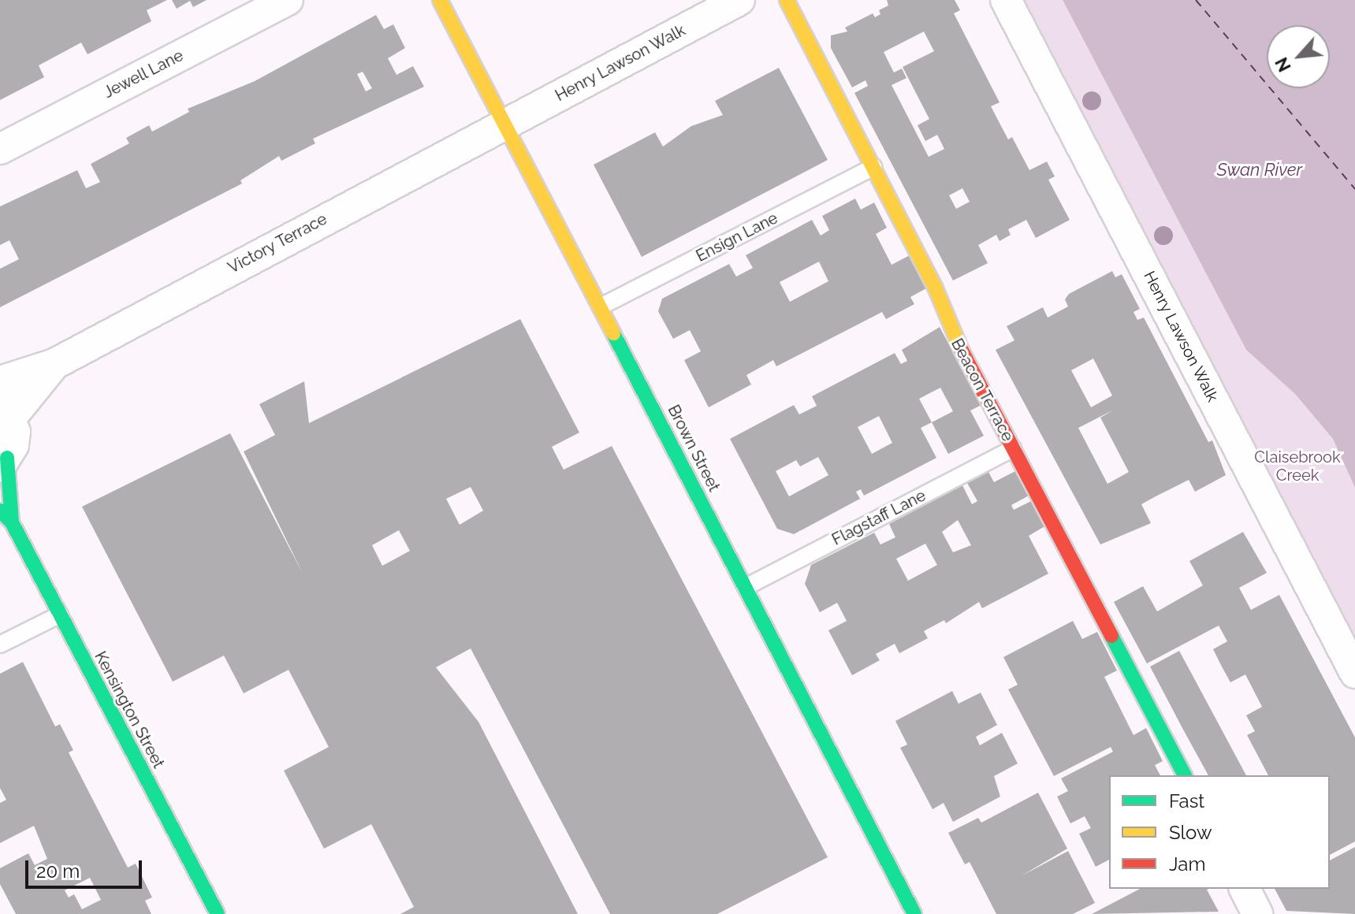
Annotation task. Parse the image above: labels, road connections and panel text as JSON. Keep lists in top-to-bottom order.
{
  "streets": {
    "street": [
      "Henry Lawson Walk",
      "Jewell Lane",
      "Victory Terrace",
      "Beacon Terrace",
      "Brown Street",
      "Kensington Street"
    ],
    "lane": ["Ensign Lane", "Flagstaff Lane"]
  },
  "crossings": [
    ["Henry Lawson Walk", "Victory Terrace"],
    ["Henry Lawson Walk", "Brown Street"],
    ["Ensign Lane", "Beacon Terrace"],
    ["Ensign Lane", "Brown Street"],
    ["Victory Terrace", "Brown Street"],
    ["Beacon Terrace", "Flagstaff Lane"],
    ["Brown Street", "Flagstaff Lane"]
  ],
  "water": ["Swan River"],
  "parks": ["Claisebrook Creek"],
  "legend": ["Fast", "Slow", "Jam"],
  "scale_bar": "20 m",
  "north": "bottom left"
}
